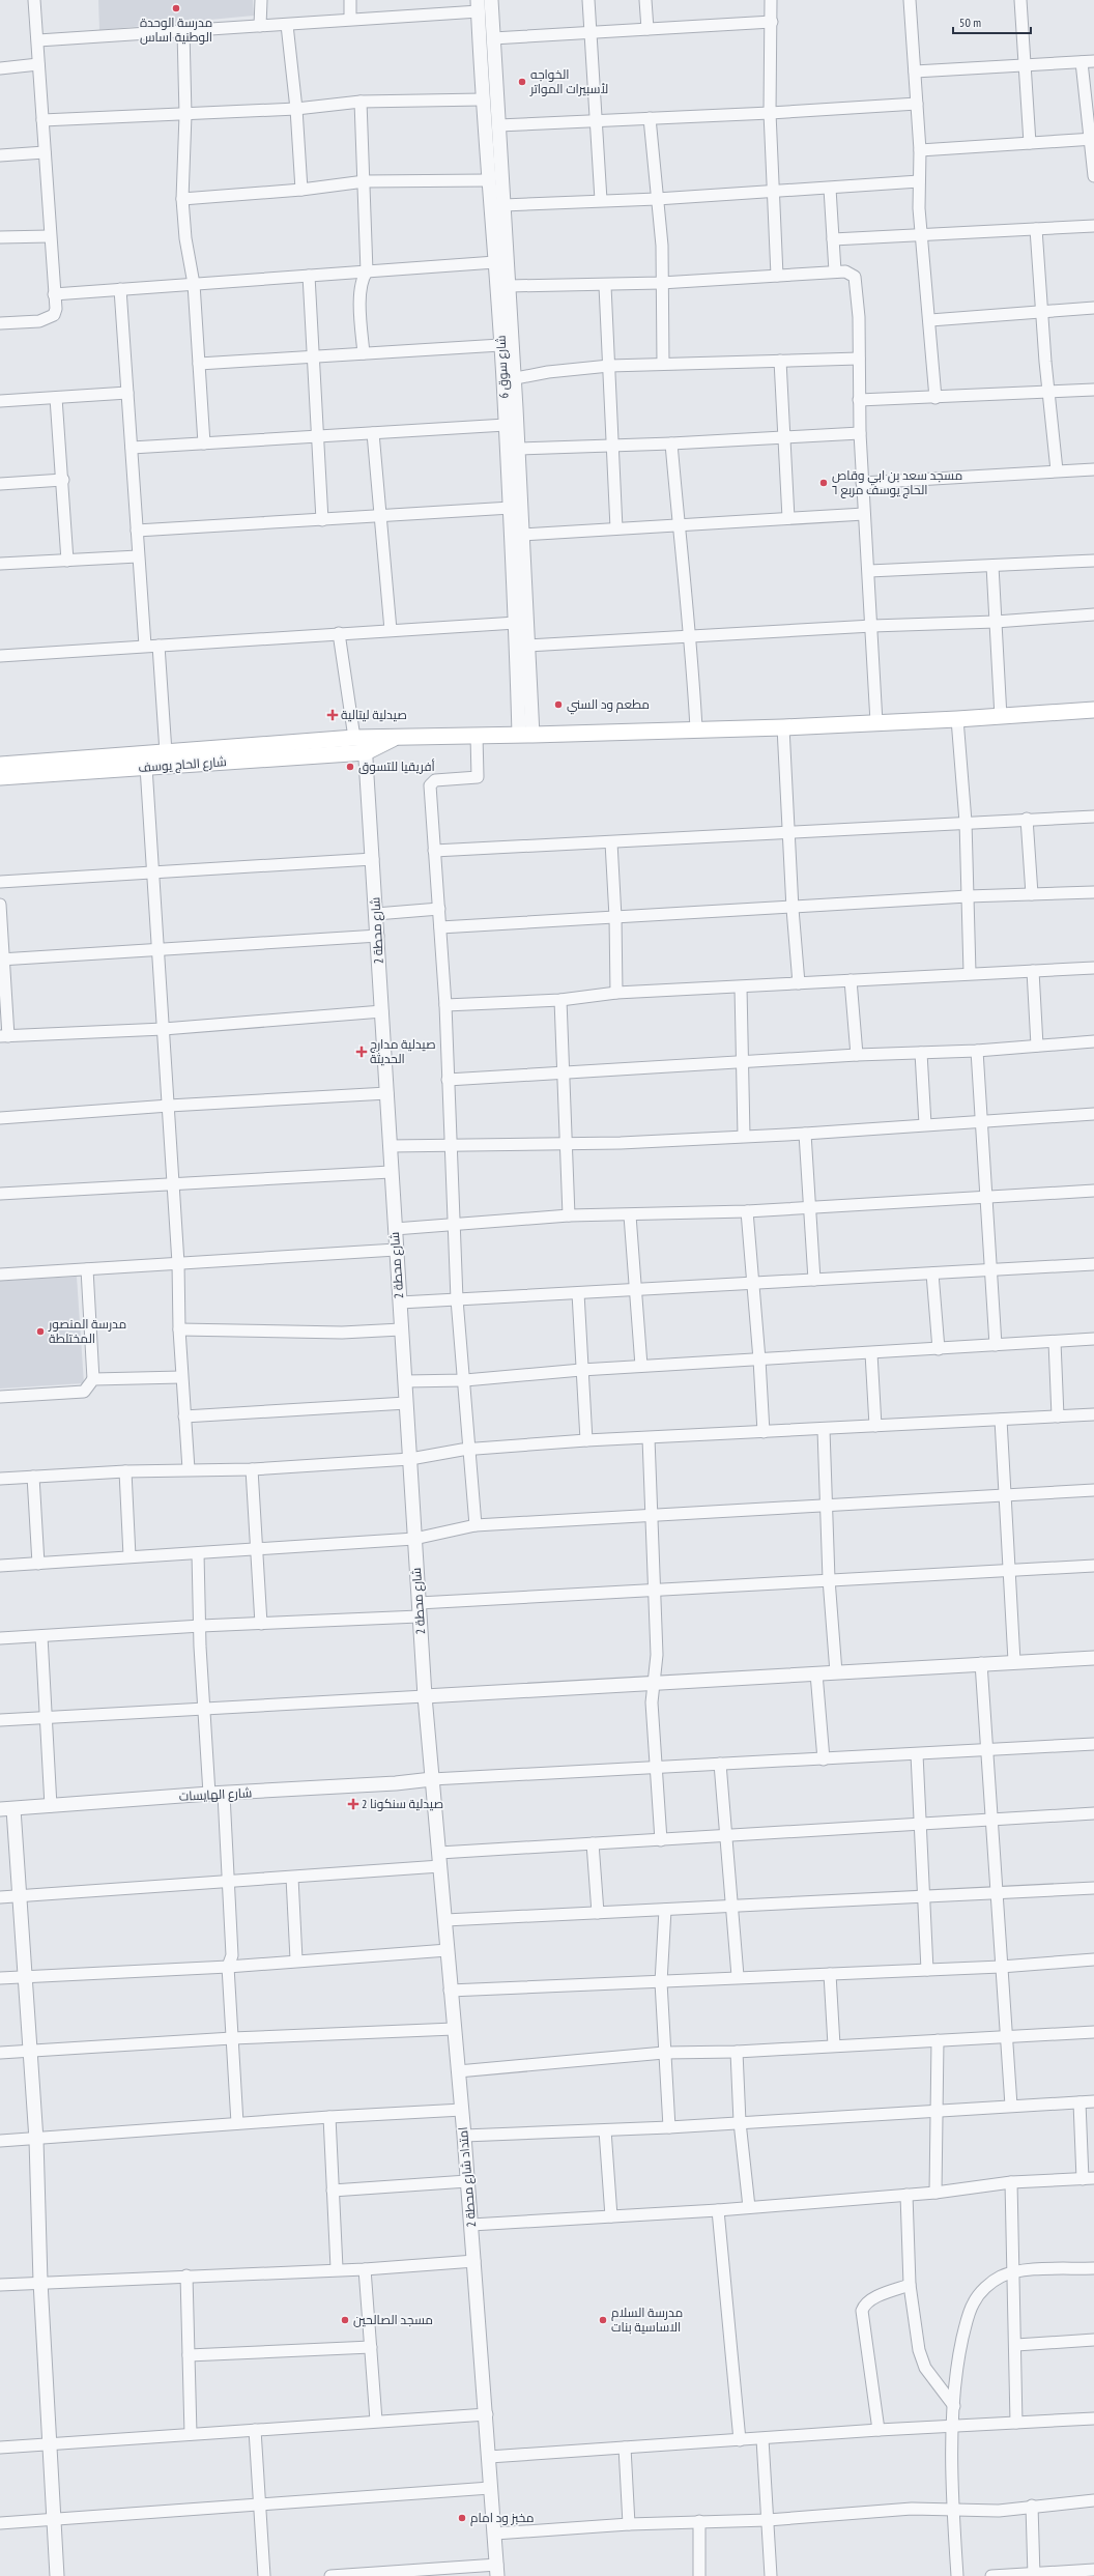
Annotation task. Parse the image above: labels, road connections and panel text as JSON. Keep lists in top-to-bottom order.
{
  "streets": {
    "main road": ["شارع الحاج يوسف"],
    "street": [
      "شارع سوق 6",
      "شارع محطة 2",
      "شارع الهايسات",
      "امتداد شارع محطة 2"
    ]
  },
  "crossings": [
    ["شارع الحاج يوسف", "شارع محطة 2"],
    ["شارع محطة 2", "شارع الهايسات"],
    ["شارع محطة 2", "امتداد شارع محطة 2"],
    ["شارع الهايسات", "امتداد شارع محطة 2"]
  ],
  "places": {
    "other": [
      "مدرسة الوحدة الوطنية اساس",
      "الخواجه لأسبيرات المواتر",
      "مسجد سعد بن ابي وقاص الحاج يوسف مربع ٦",
      "مطعم ود السني",
      "أفريقيا للتسوق",
      "مدرسة المنصور المختلطة",
      "مسجد الصالحين",
      "مدرسة السلام الاساسية بنات",
      "مخبز ود امام"
    ],
    "health": ["صيدلية ليتالية", "صيدلية مدارج الحديثة", "صيدلية سنكونا 2"]
  },
  "scale_bar": "50 m"
}
